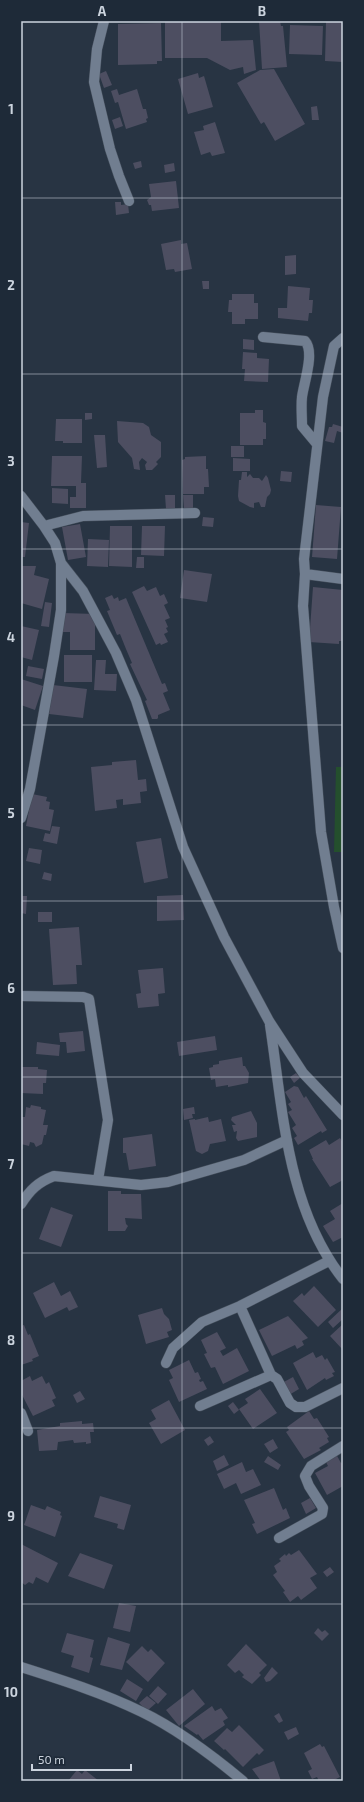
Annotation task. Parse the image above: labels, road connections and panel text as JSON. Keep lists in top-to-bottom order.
{
  "scale_bar": "50 m",
  "grid": {
    "columns": ["A", "B"],
    "rows": [
      "1",
      "2",
      "3",
      "4",
      "5",
      "6",
      "7",
      "8",
      "9",
      "10"
    ]
  }
}
